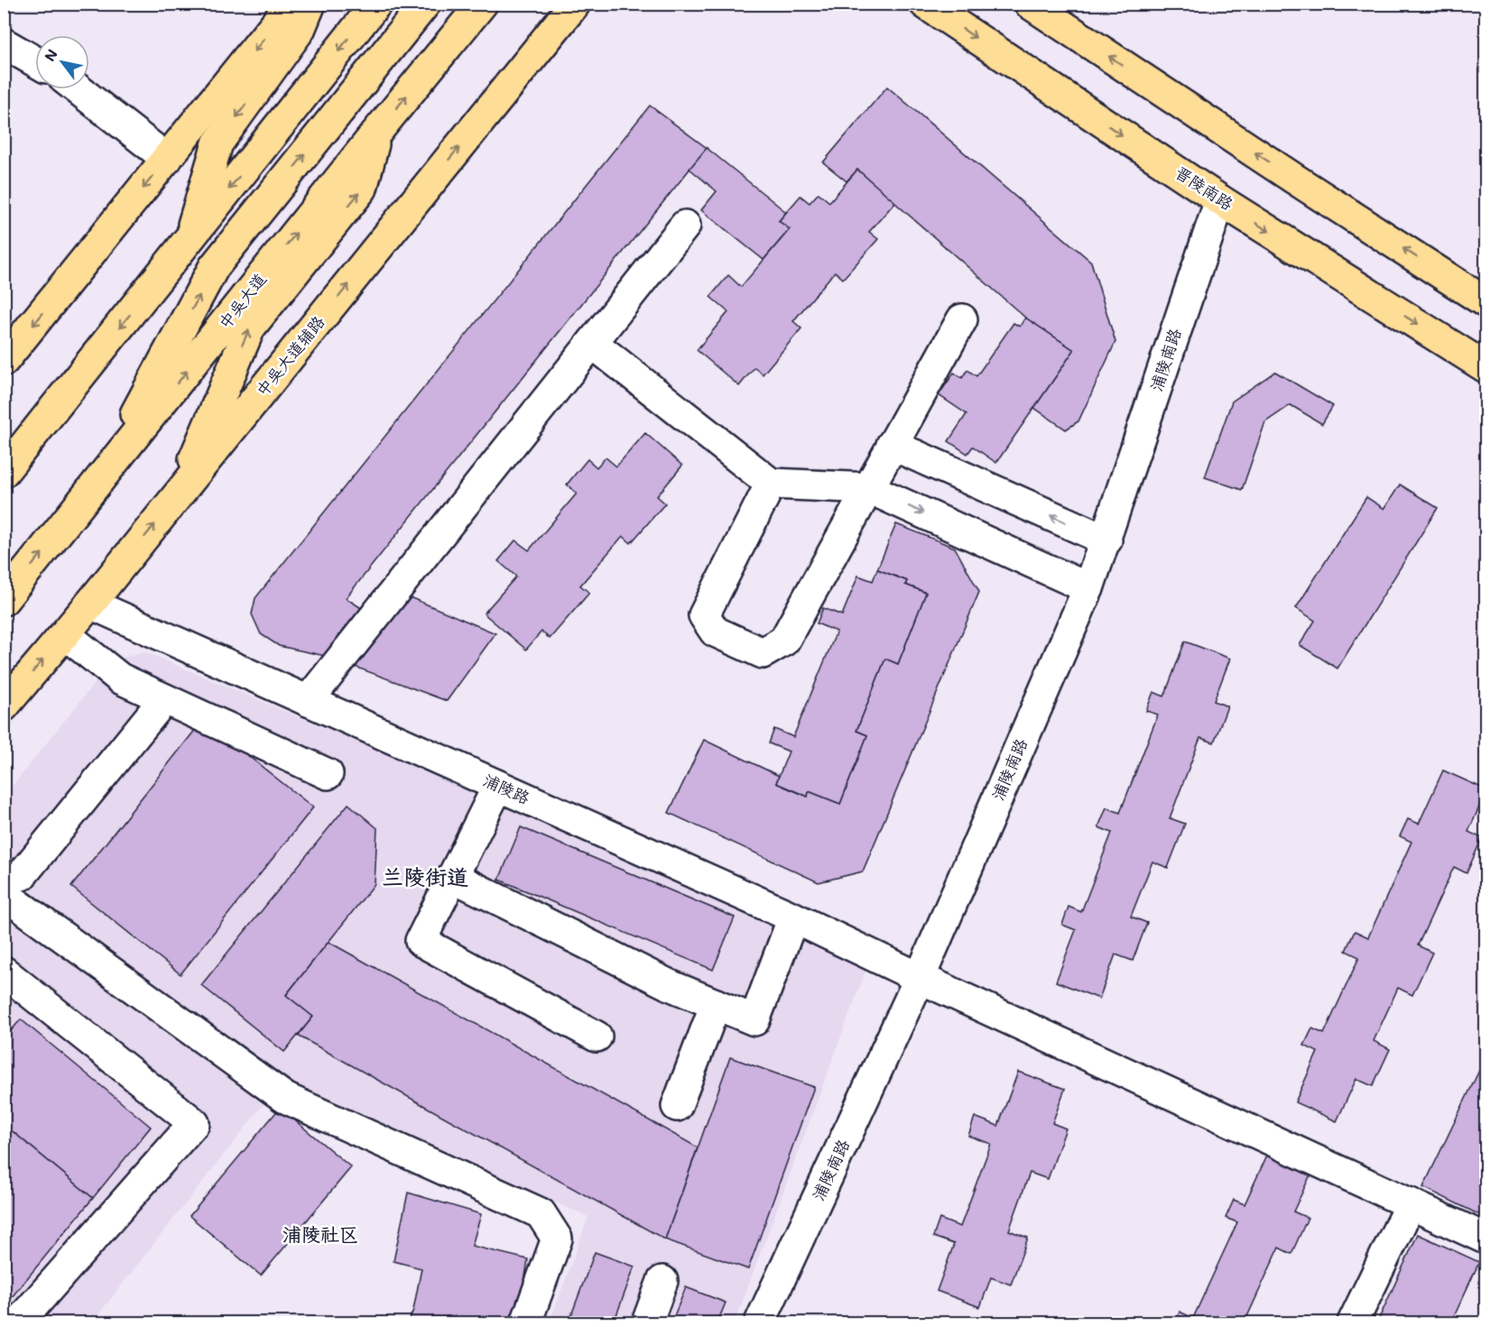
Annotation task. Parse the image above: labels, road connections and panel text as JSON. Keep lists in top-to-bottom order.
{
  "streets": {
    "main road": ["晋陵南路", "中吴大道", "中吴大道辅路"],
    "street": ["浦陵南路", "浦陵路"]
  },
  "crossings": [
    ["晋陵南路", "浦陵南路"],
    ["中吴大道辅路", "浦陵路"],
    ["浦陵南路", "浦陵路"]
  ],
  "districts": ["兰陵街道", "浦陵社区"],
  "north": "top left"
}
